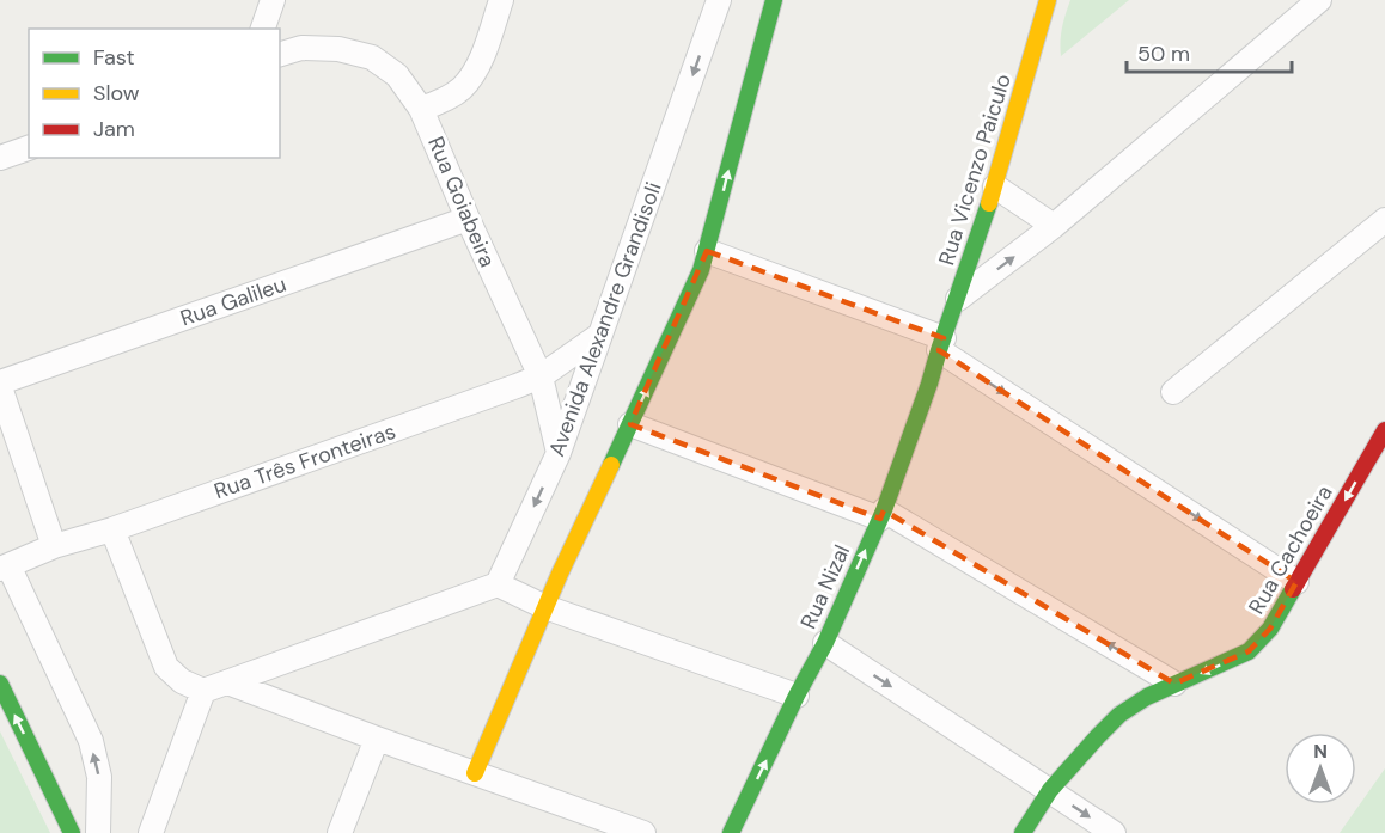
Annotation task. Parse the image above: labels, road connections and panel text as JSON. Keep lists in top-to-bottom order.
{
  "streets": {
    "street": [
      "Rua Vicenzo Paiculo",
      "Rua Goiabeira",
      "Rua Galileu",
      "Avenida Alexandre Grandisoli",
      "Rua Três Fronteiras",
      "Rua Cachoeira",
      "Rua Nizal"
    ]
  },
  "crossings": [
    ["Rua Vicenzo Paiculo", "Rua Nizal"],
    ["Rua Goiabeira", "Rua Galileu"],
    ["Rua Goiabeira", "Avenida Alexandre Grandisoli"],
    ["Rua Goiabeira", "Rua Três Fronteiras"],
    ["Avenida Alexandre Grandisoli", "Rua Três Fronteiras"]
  ],
  "one_way": ["Rua Cachoeira", "Rua Nizal"],
  "legend": ["Fast", "Slow", "Jam"],
  "scale_bar": "50 m",
  "north": "top"
}
